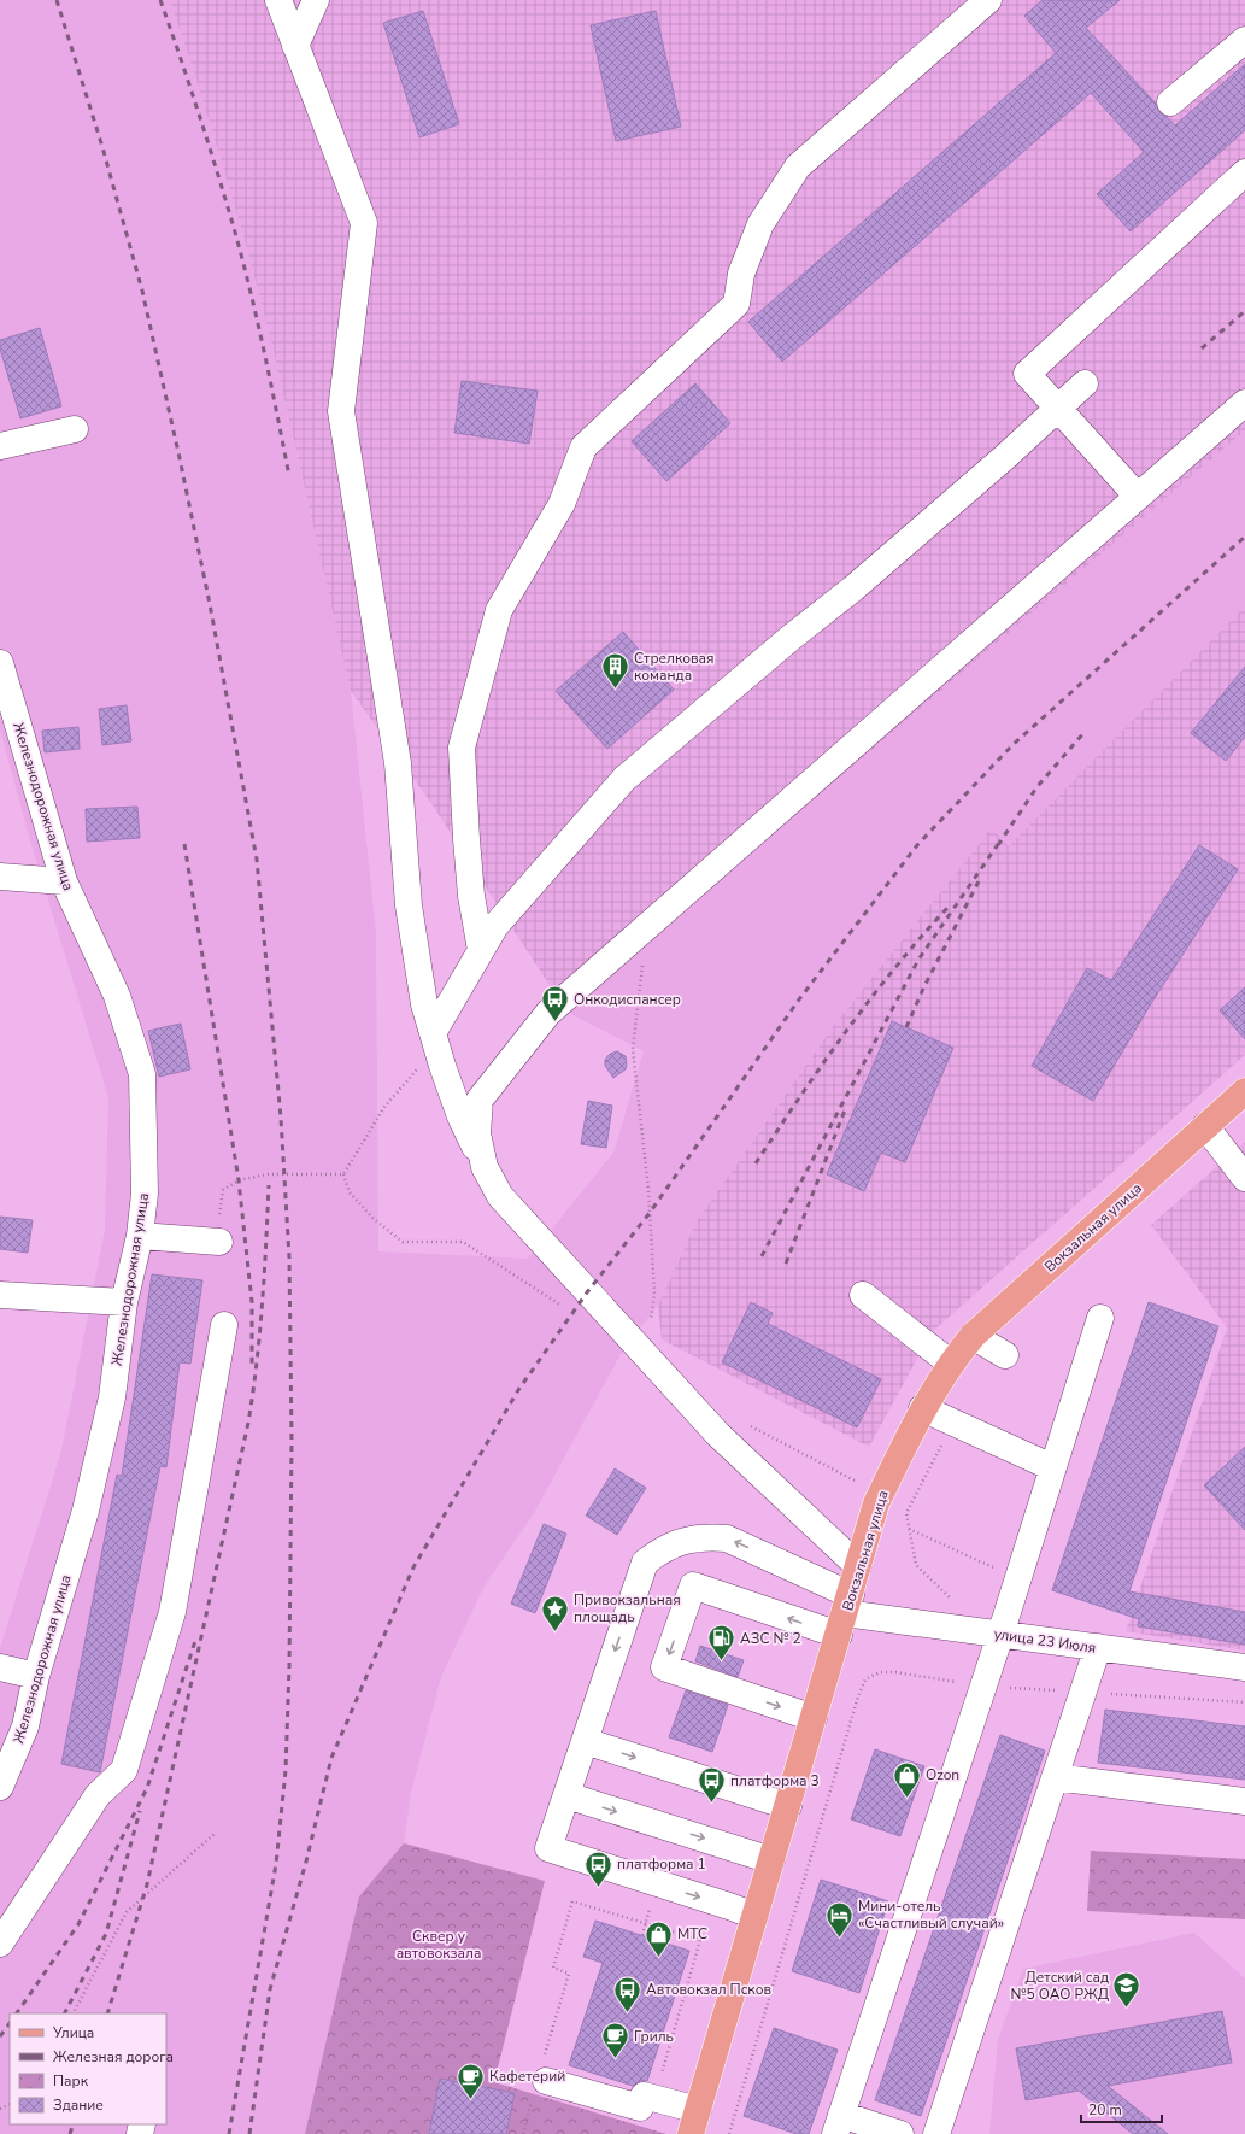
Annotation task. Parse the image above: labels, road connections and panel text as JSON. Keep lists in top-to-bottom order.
{
  "streets": {
    "main road": ["Вокзальная улица"],
    "street": ["Железнодорожная улица", "улица 23 Июля"]
  },
  "crossings": [
    ["Вокзальная улица", "улица 23 Июля"]
  ],
  "parks": ["Сквер у автовокзала"],
  "places": {
    "building": ["Стрелковая команда"],
    "bus stop": [
      "Онкодиспансер",
      "платформа 3",
      "платформа 1",
      "Автовокзал Псков"
    ],
    "place": ["Привокзальная площадь"],
    "fuel station": ["АЗС № 2"],
    "shop": ["Ozon", "МТС"],
    "hotel": ["Мини-отель «Счастливый случай»"],
    "school or university": ["Детский сад №5 ОАО РЖД"],
    "cafe": ["Гриль", "Кафетерий"]
  },
  "legend": [
    "Улица",
    "Железная дорога",
    "Парк",
    "Здание"
  ],
  "scale_bar": "20 m"
}
